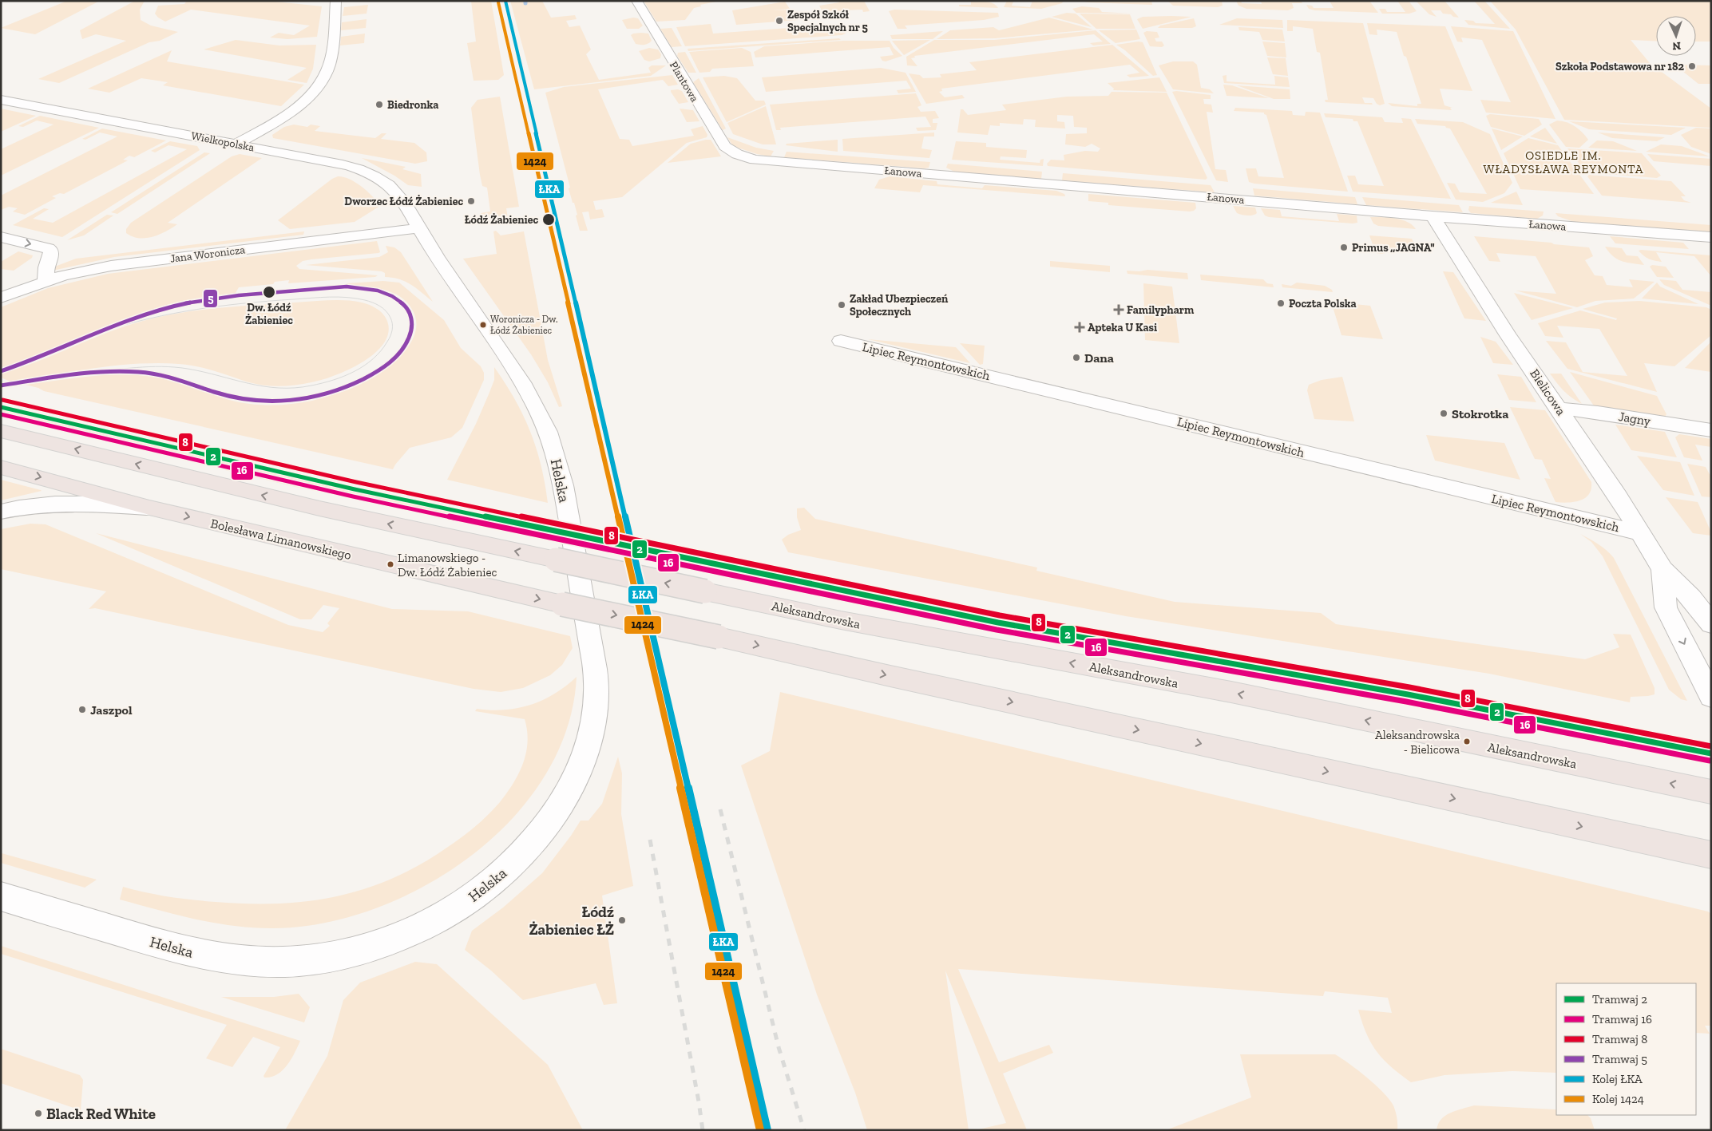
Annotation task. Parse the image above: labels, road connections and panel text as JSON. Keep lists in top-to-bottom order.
{
  "streets": {
    "main road": ["Bolesława Limanowskiego", "Aleksandrowska"],
    "street": [
      "Plantowa",
      "Wielkopolska",
      "Łanowa",
      "Jana Woronicza",
      "Lipiec Reymontowskich",
      "Bielicowa",
      "Jagny",
      "Helska"
    ]
  },
  "crossings": [
    ["Plantowa", "Łanowa"],
    ["Wielkopolska", "Jana Woronicza"],
    ["Wielkopolska", "Helska"],
    ["Łanowa", "Bielicowa"],
    ["Lipiec Reymontowskich", "Bielicowa"],
    ["Bielicowa", "Jagny"]
  ],
  "one_way": ["Bolesława Limanowskiego", "Aleksandrowska"],
  "districts": ["OSIEDLE IM. WŁADYSŁAWA REYMONTA"],
  "places": {
    "other": [
      "Zespół Szkół Specjalnych nr 5",
      "Szkoła Podstawowa nr 182",
      "Biedronka",
      "Dworzec Łódź Żabieniec",
      "Łódź Żabieniec",
      "Primus ,,JAGNA\"",
      "Dw. Łódź Żabieniec",
      "Poczta Polska",
      "Zakład Ubezpieczeń Społecznych",
      "Woronicza - Dw. Łódź Żabieniec",
      "Dana",
      "Stokrotka",
      "Limanowskiego - Dw. Łódź Żabieniec",
      "Jaszpol",
      "Aleksandrowska - Bielicowa",
      "Łódź Żabieniec ŁŻ",
      "Black Red White"
    ],
    "health": ["Familypharm", "Apteka U Kasi"]
  },
  "lines": [
    "rail line ŁKA",
    "rail line 1424",
    "tram line 5",
    "tram line 8",
    "tram line 2",
    "tram line 16"
  ],
  "legend": [
    "Tramwaj 2",
    "Tramwaj 16",
    "Tramwaj 8",
    "Tramwaj 5",
    "Kolej ŁKA",
    "Kolej 1424"
  ],
  "north": "bottom"
}
